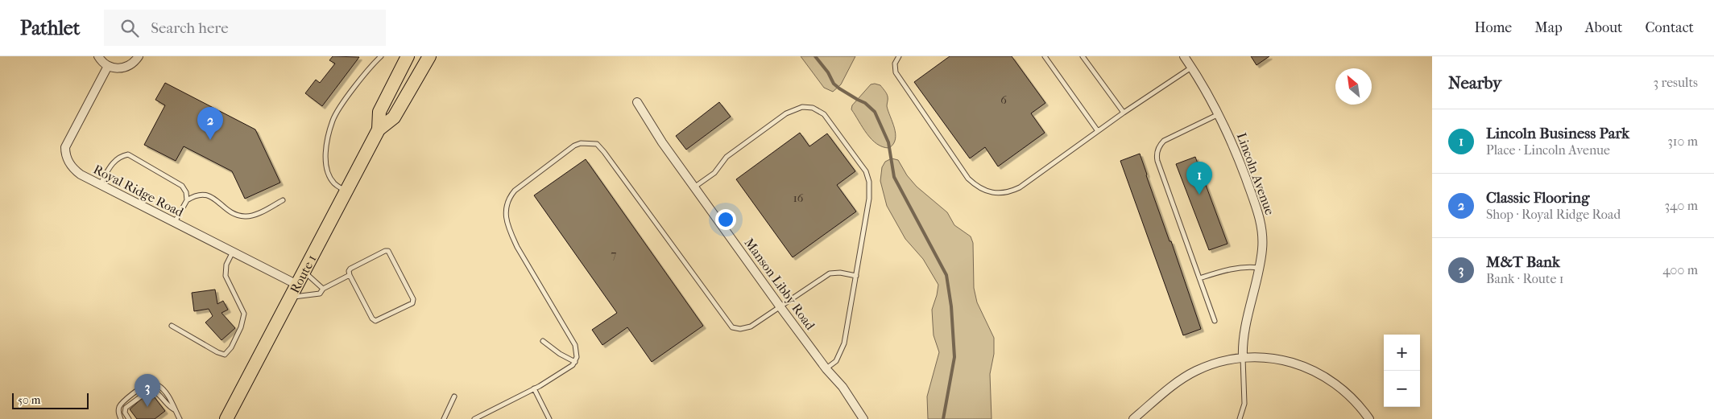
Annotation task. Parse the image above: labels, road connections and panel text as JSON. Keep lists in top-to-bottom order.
{
  "streets": {
    "main road": ["Route 1"],
    "street": ["Lincoln Avenue", "Royal Ridge Road", "Manson Libby Road"]
  },
  "crossings": [
    ["Royal Ridge Road", "Route 1"]
  ],
  "house_numbers": ["6", "16", "7"],
  "scale_bar": "50 m",
  "north": "top left",
  "page": {
    "header": "Pathlet",
    "search": "Search here",
    "nav": [
      "Home",
      "Map",
      "About",
      "Contact"
    ],
    "heading": ["Nearby", "3 results"],
    "pins": ["2", "1", "3"],
    "list": [
      {
        "mark": "1",
        "name": "Lincoln Business Park",
        "note": "Place · Lincoln Avenue",
        "value": "310 m"
      },
      {
        "mark": "2",
        "name": "Classic Flooring",
        "note": "Shop · Royal Ridge Road",
        "value": "340 m"
      },
      {
        "mark": "3",
        "name": "M&T Bank",
        "note": "Bank · Route 1",
        "value": "400 m"
      }
    ],
    "map_buttons": ["+", "−"],
    "scale": "50 m"
  }
}
